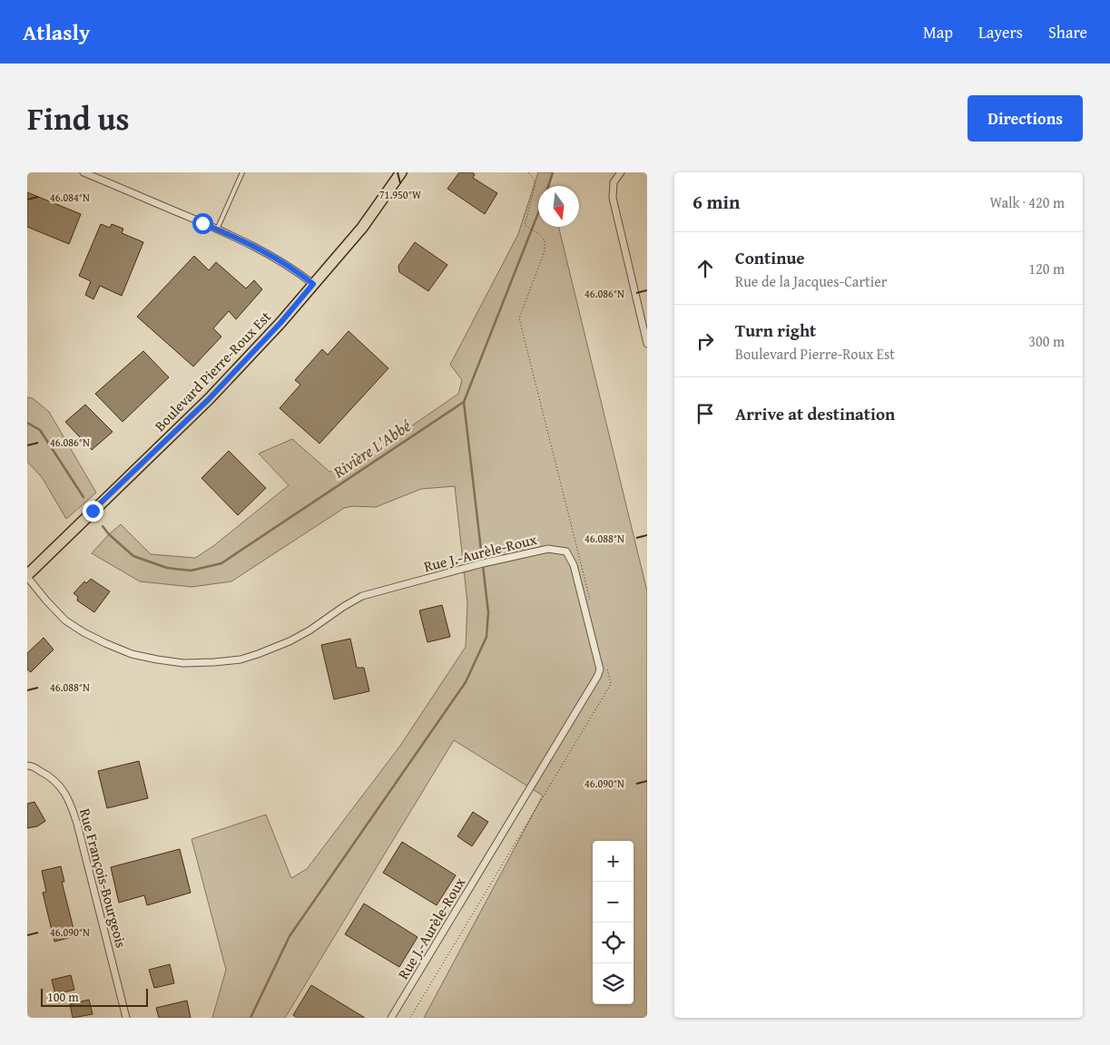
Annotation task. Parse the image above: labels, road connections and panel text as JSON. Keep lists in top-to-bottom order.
{
  "streets": {
    "main road": ["Boulevard Pierre-Roux Est"],
    "street": ["Rue J.-Aurèle-Roux", "Rue François-Bourgeois"]
  },
  "crossings": [
    ["Boulevard Pierre-Roux Est", "Rue J.-Aurèle-Roux"]
  ],
  "water": ["Rivière L'Abbé"],
  "scale_bar": "100 m",
  "north": "bottom",
  "page": {
    "header": "Atlasly",
    "nav": ["Map", "Layers", "Share"],
    "title": "Find us",
    "buttons": "Directions",
    "heading": ["6 min", "Walk · 420 m"],
    "list": [
      ["Continue", "Rue de la Jacques-Cartier", "120 m"],
      ["Turn right", "Boulevard Pierre-Roux Est", "300 m"],
      "Arrive at destination"
    ],
    "map_buttons": ["+", "−"],
    "scale": "100 m"
  },
  "coordinates": [
    "71.950°W",
    "46.084°N",
    "46.086°N",
    "46.088°N",
    "46.090°N"
  ]
}
